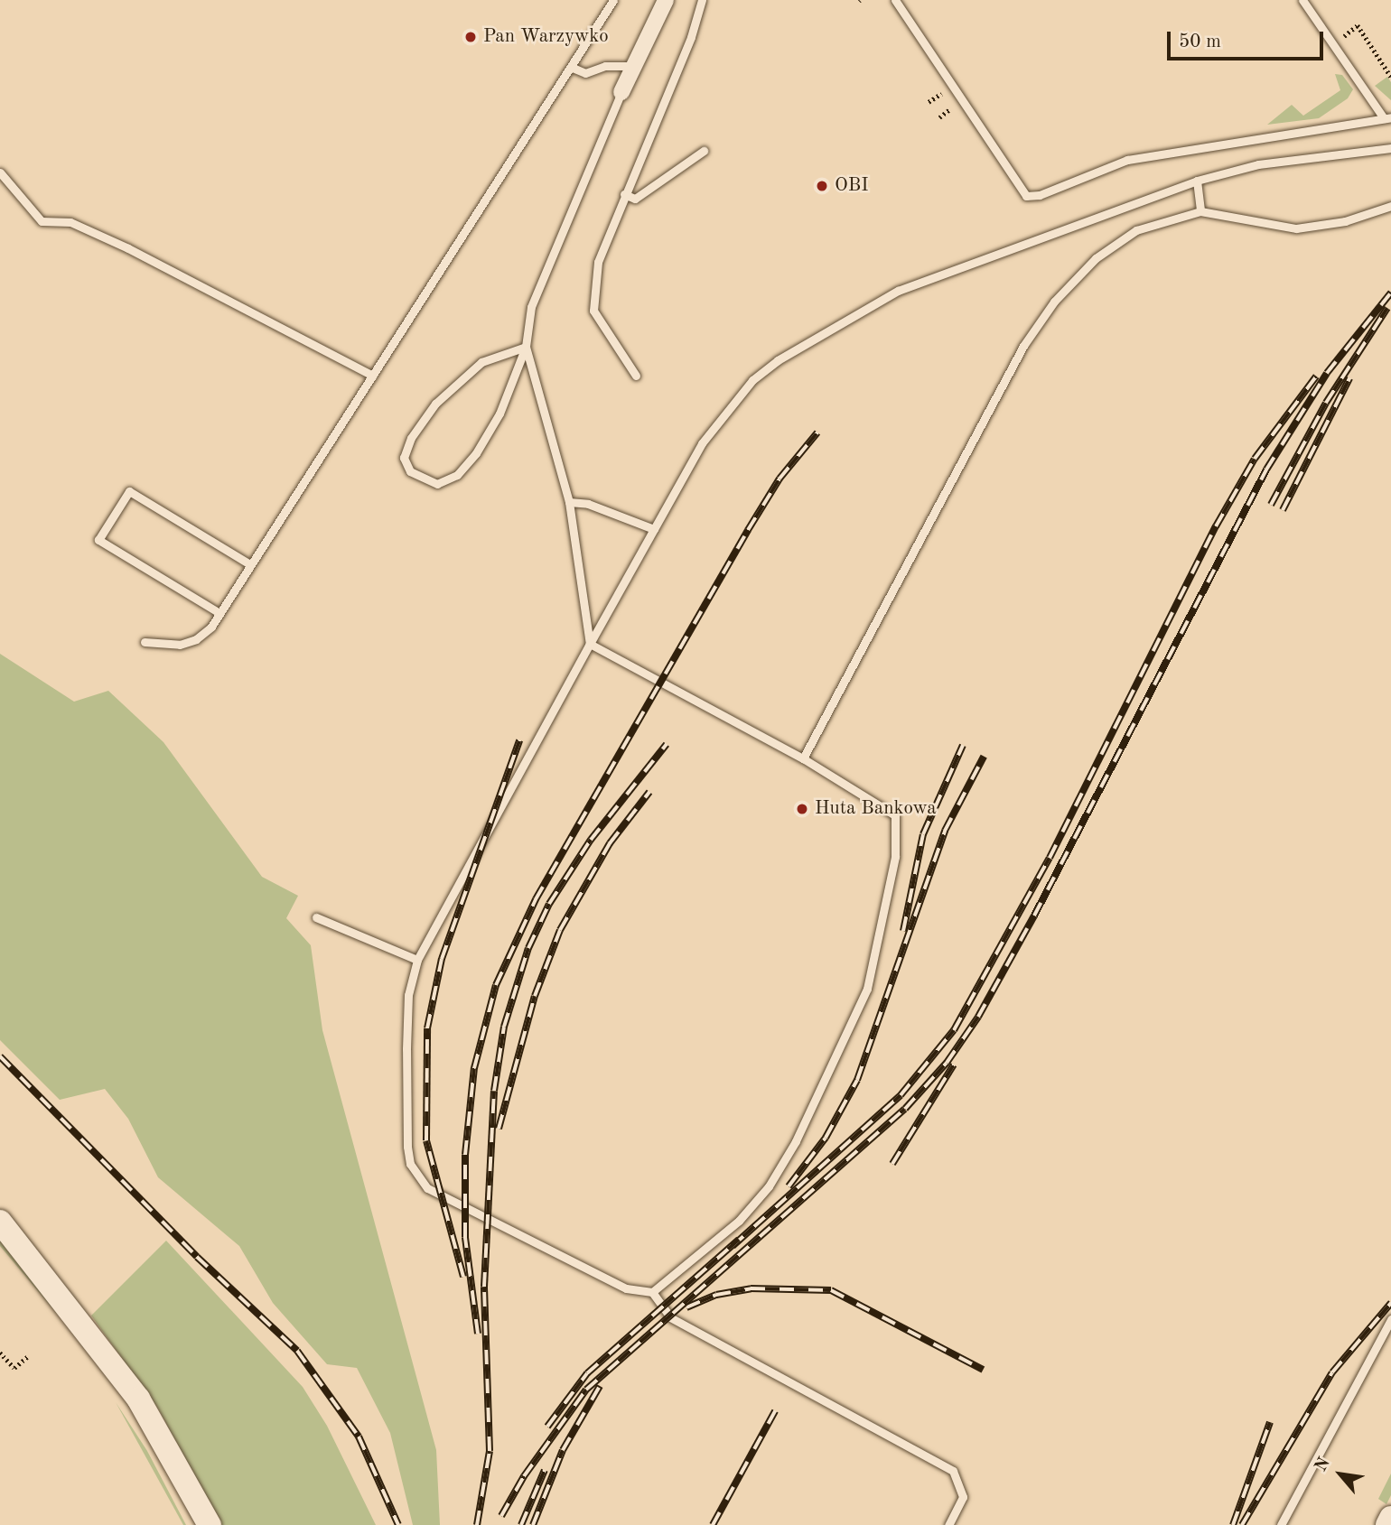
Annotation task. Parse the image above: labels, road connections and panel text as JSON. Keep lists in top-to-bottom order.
{
  "places": ["Pan Warzywko", "OBI", "Huta Bankowa"],
  "scale_bar": "50 m",
  "north": "top left"
}
